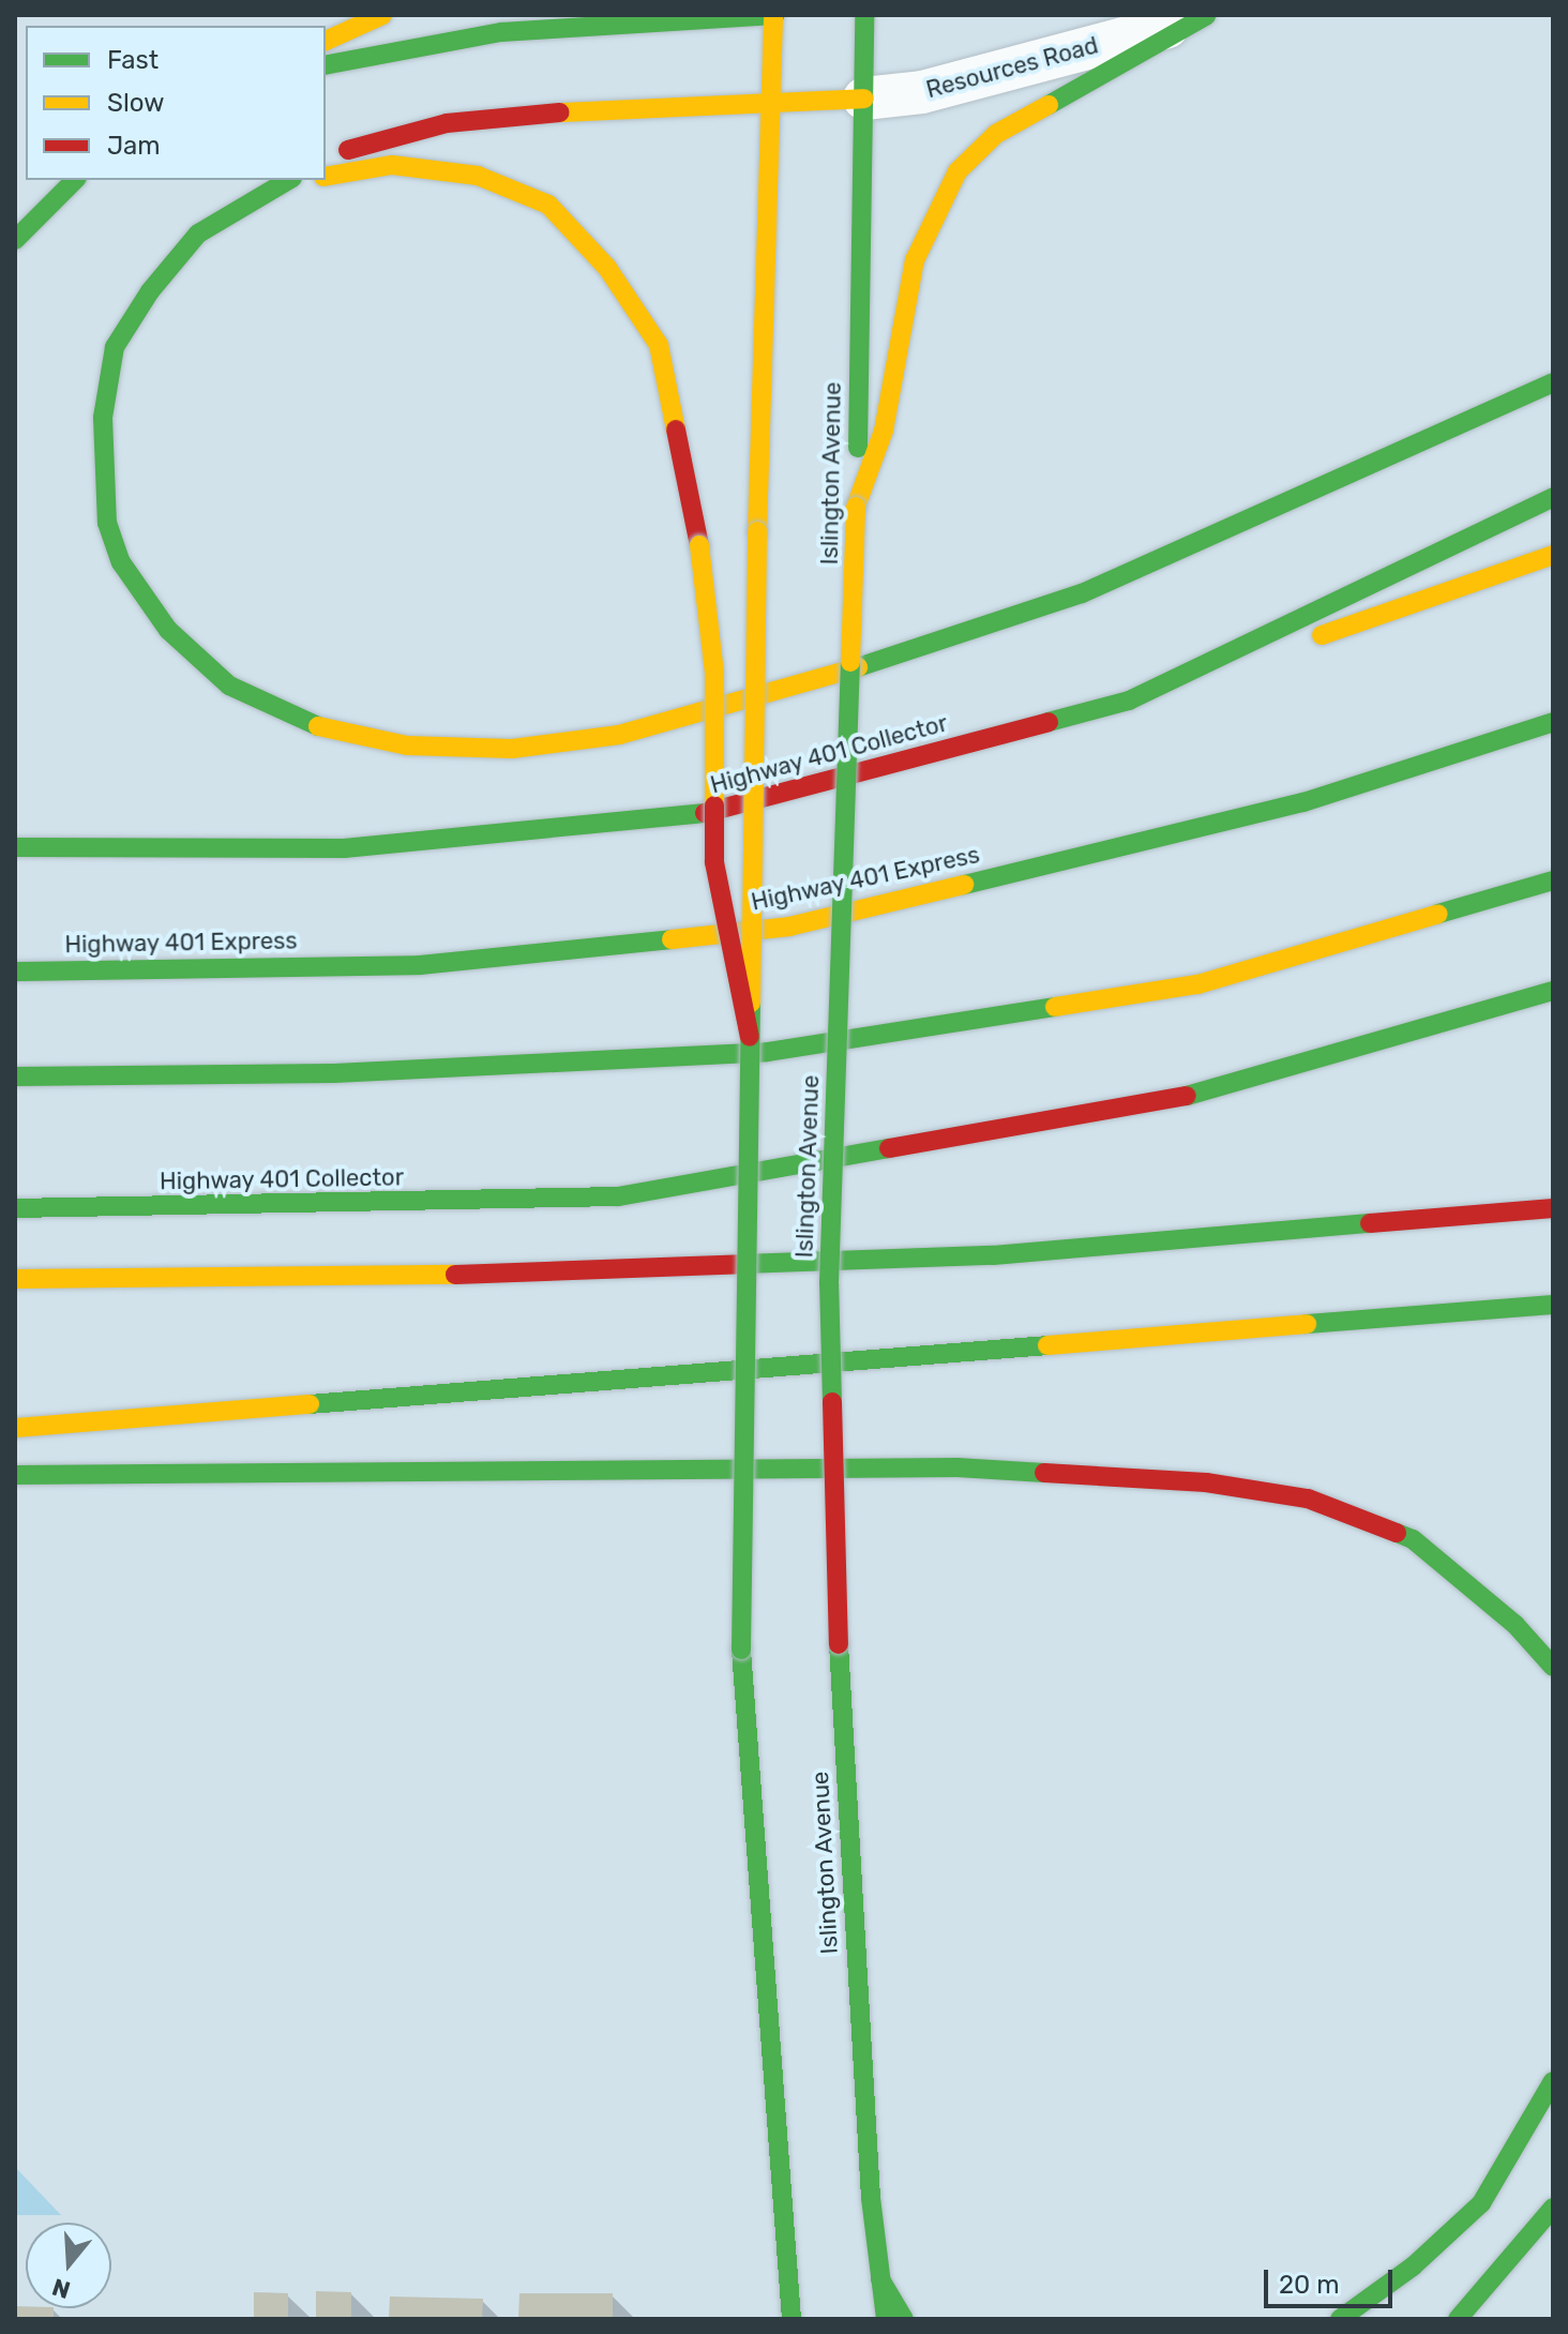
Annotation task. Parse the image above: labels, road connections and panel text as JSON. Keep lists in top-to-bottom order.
{
  "streets": {
    "main road": ["Islington Avenue", "Highway 401 Collector", "Highway 401 Express"],
    "street": ["Resources Road"]
  },
  "crossings": [
    ["Resources Road", "Islington Avenue"]
  ],
  "legend": ["Fast", "Slow", "Jam"],
  "scale_bar": "20 m",
  "north": "bottom"
}
